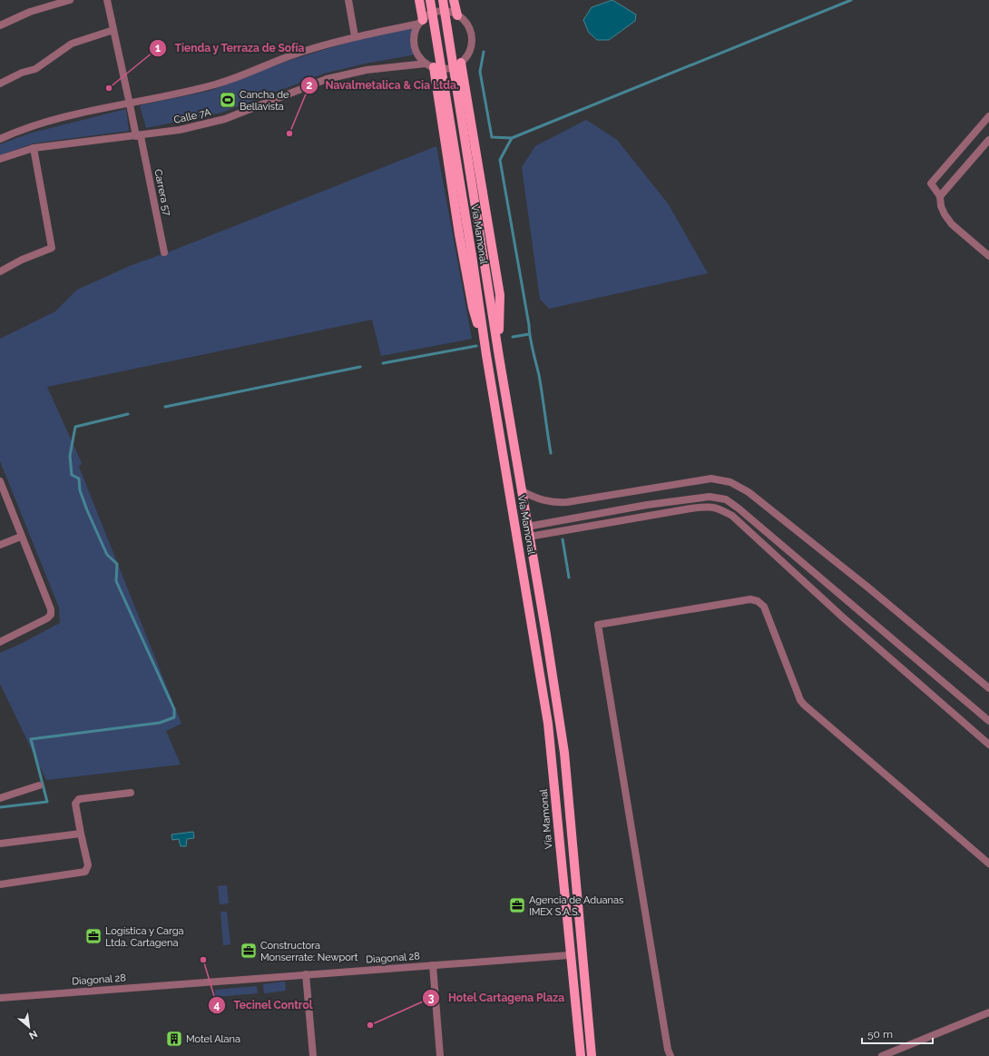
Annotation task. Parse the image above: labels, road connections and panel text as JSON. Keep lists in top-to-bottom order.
{
  "streets": {
    "main road": ["Vía Mamonal"],
    "street": ["Calle 7A", "Carrera 57", "Diagonal 28"]
  },
  "crossings": [
    ["Calle 7A", "Carrera 57"],
    ["Vía Mamonal", "Diagonal 28"]
  ],
  "places": {
    "other": [
      "Tienda y Terraza de Sofía",
      "Navalmetalica & Cia Ltda.",
      "Tecinel Control",
      "Hotel Cartagena Plaza"
    ],
    "sports": ["Cancha de Bellavista"],
    "office": ["Agencia de Aduanas IMEX S.A.S.", "Logística y Carga Ltda. Cartagena", "Constructora Monserrate: Newport"],
    "building": ["Motel Alana"]
  },
  "scale_bar": "50 m",
  "north": "bottom right"
}
